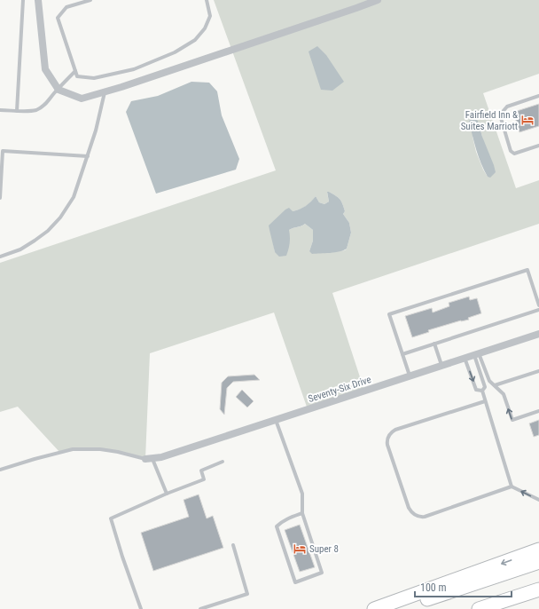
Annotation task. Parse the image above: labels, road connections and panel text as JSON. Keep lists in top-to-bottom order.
{
  "streets": {
    "street": ["Seventy-Six Drive"]
  },
  "places": {
    "hotel": ["Fairfield Inn & Suites Marriott", "Super 8"]
  },
  "scale_bar": "100 m"
}
